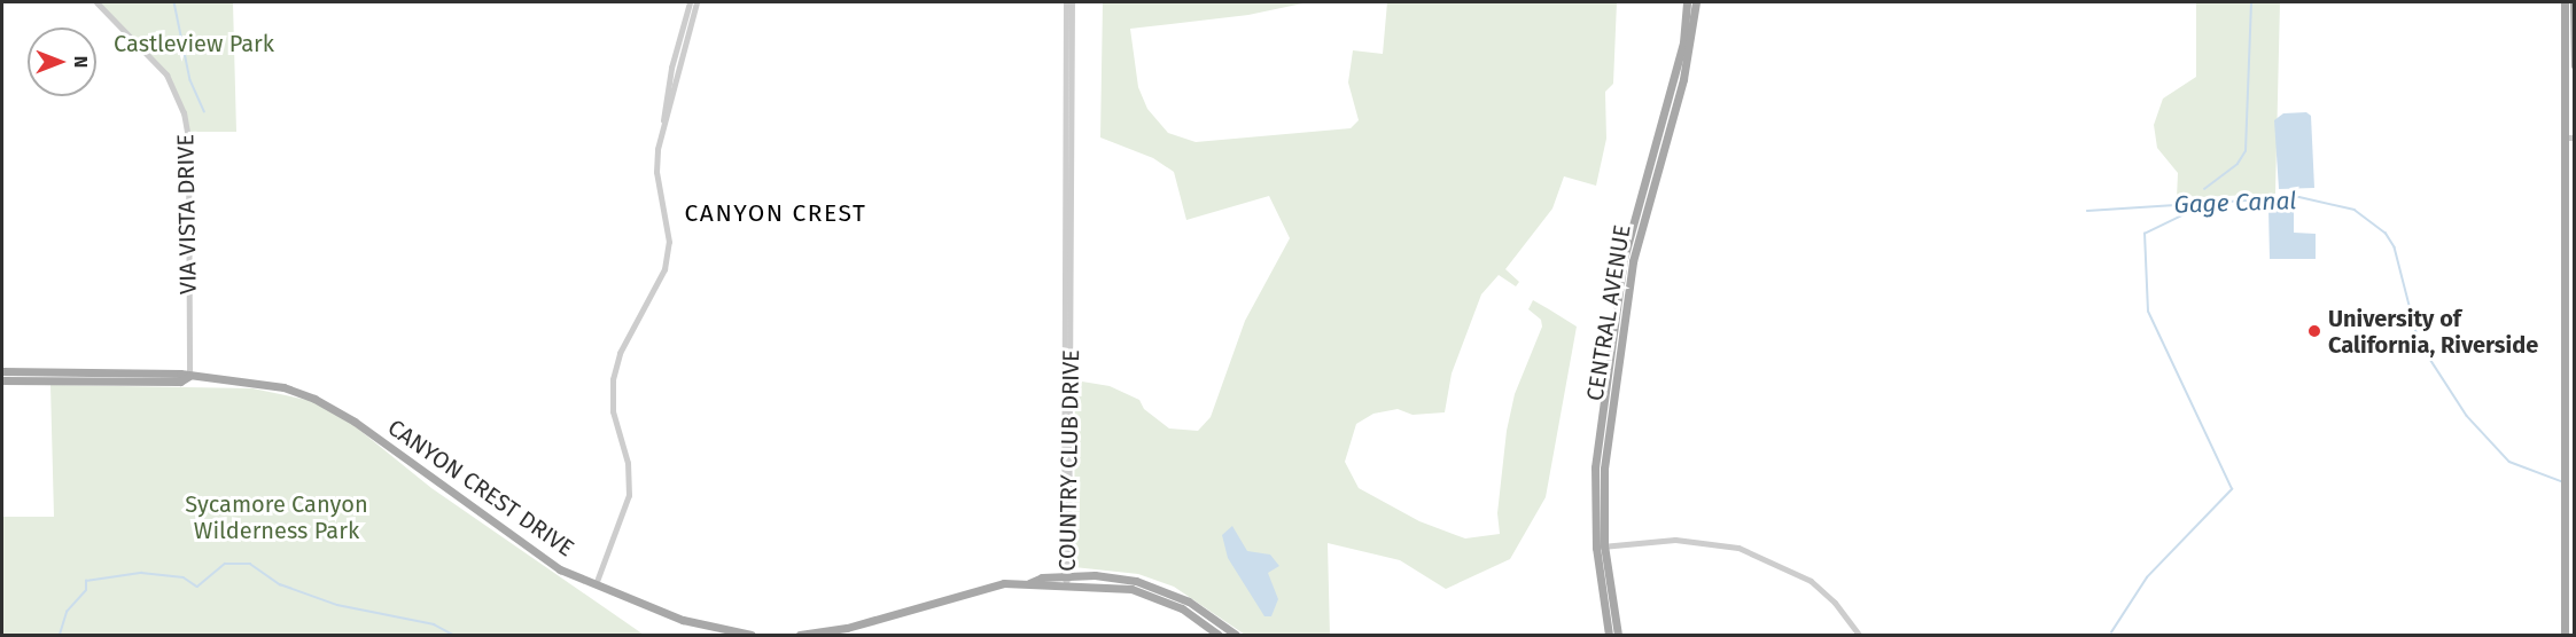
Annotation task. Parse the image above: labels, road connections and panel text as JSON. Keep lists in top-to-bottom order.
{
  "streets": {
    "main road": ["CENTRAL AVENUE", "CANYON CREST DRIVE"],
    "street": ["VIA VISTA DRIVE", "COUNTRY CLUB DRIVE"]
  },
  "crossings": [
    ["VIA VISTA DRIVE", "CANYON CREST DRIVE"]
  ],
  "districts": ["CANYON CREST"],
  "water": ["Gage Canal"],
  "parks": ["Castleview Park", "Sycamore Canyon Wilderness Park"],
  "places": ["University of California, Riverside"],
  "north": "right"
}
